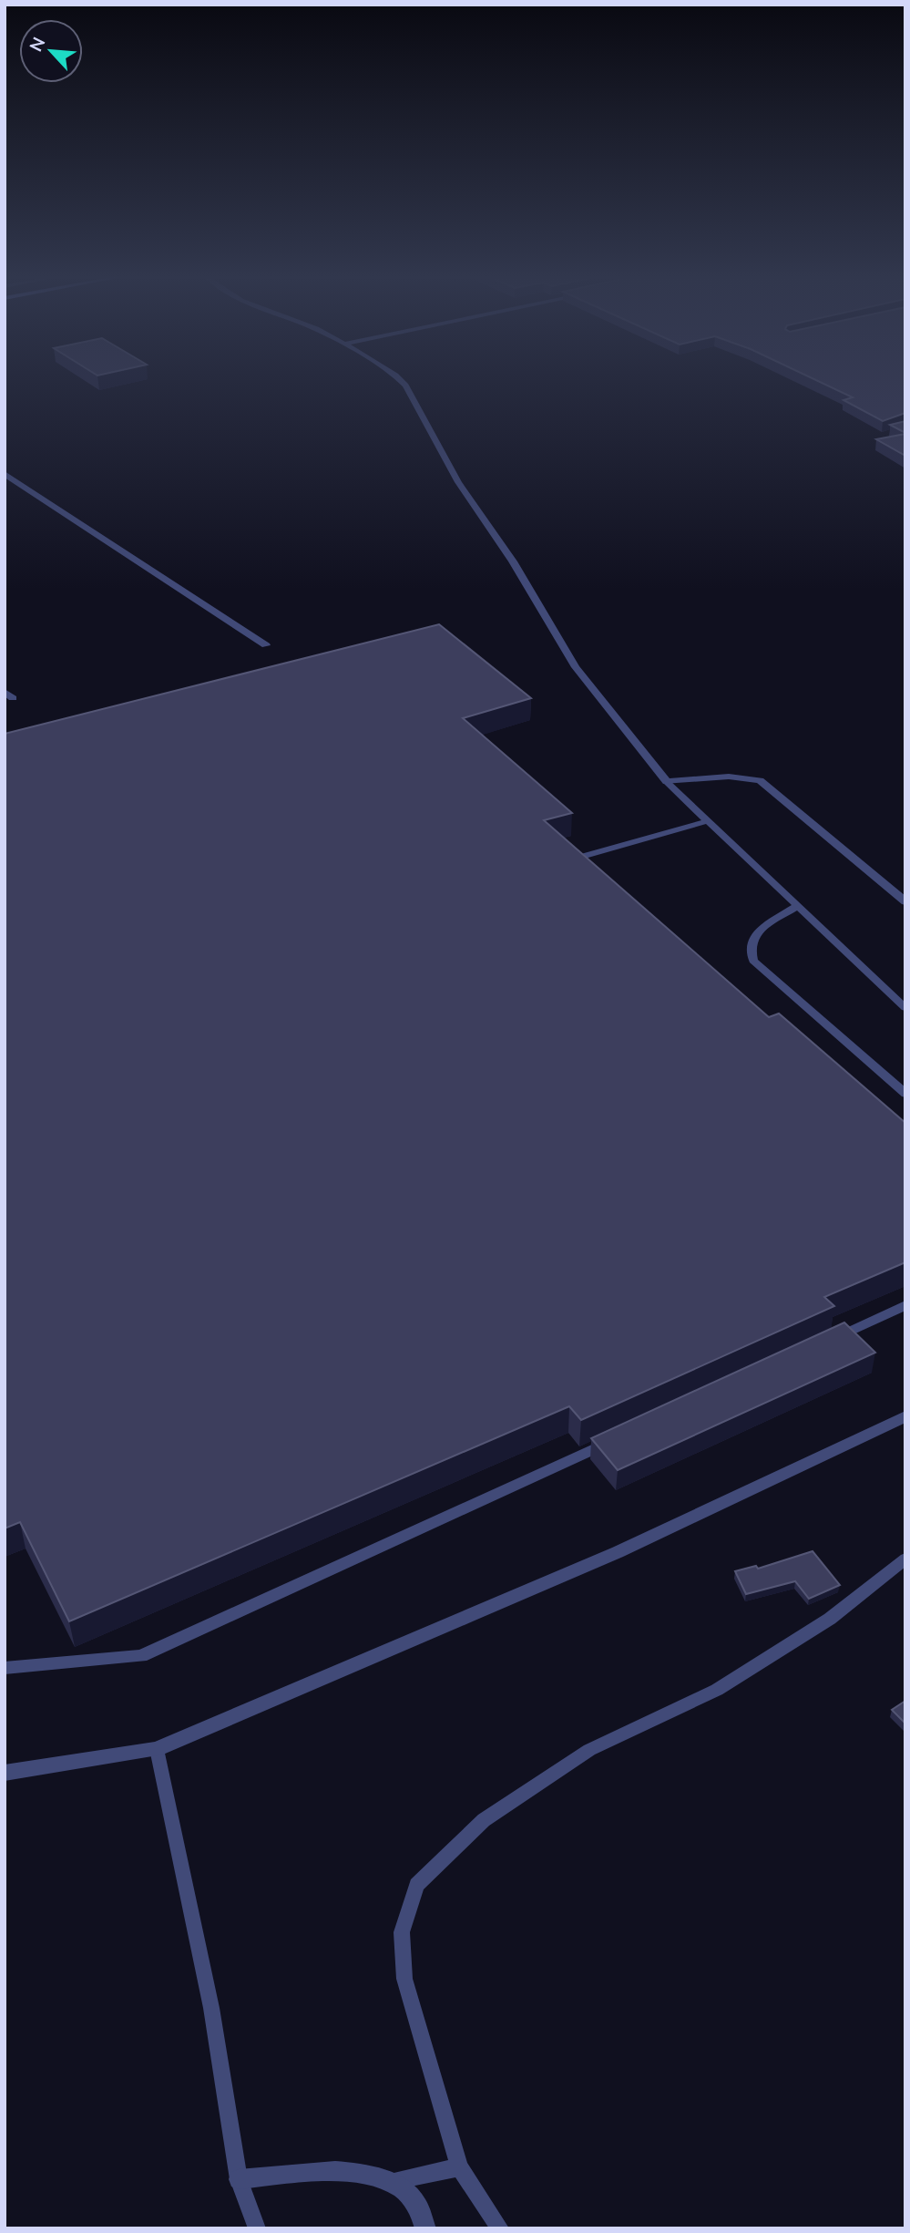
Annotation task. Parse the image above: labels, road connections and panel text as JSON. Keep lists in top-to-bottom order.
{
  "north": "top left"
}
